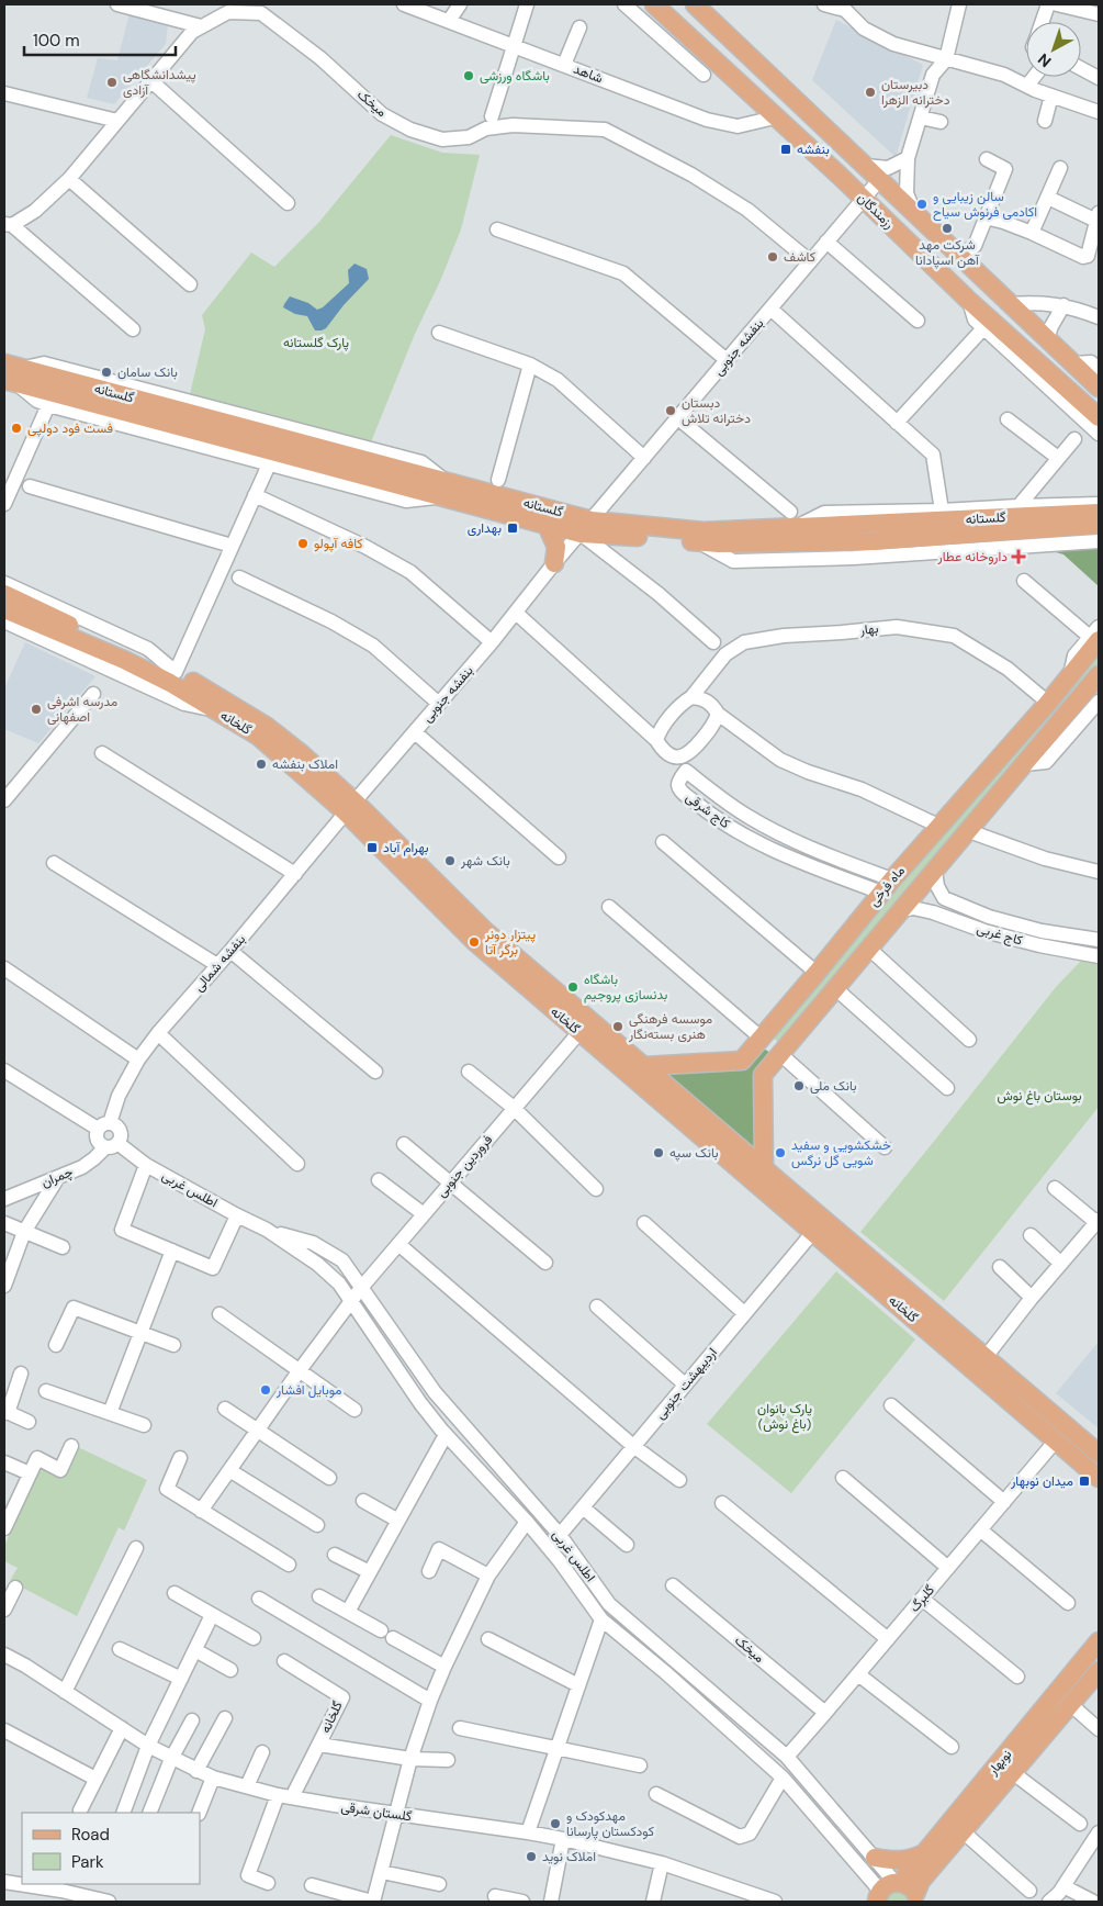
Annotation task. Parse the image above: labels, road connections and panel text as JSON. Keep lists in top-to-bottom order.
{
  "streets": {
    "main road": [
      "رزمندگان",
      "گلستانه",
      "گلخانه",
      "ماه فرخی",
      "نوبهار"
    ],
    "street": [
      "شاهد",
      "میخک",
      "بنفشه جنوبی",
      "بهار",
      "کاج شرقی",
      "کاج غربی",
      "بنفشه شمالی",
      "فروردین جنوبی",
      "چمران",
      "اطلس غربی",
      "اردیبهشت جنوبی",
      "گلبرگ",
      "گلستان شرقی"
    ]
  },
  "crossings": [
    ["شاهد", "رزمندگان"],
    ["میخک", "بنفشه جنوبی"],
    ["میخک", "گلبرگ"],
    ["رزمندگان", "بنفشه جنوبی"],
    ["بنفشه جنوبی", "گلستانه"],
    ["بنفشه جنوبی", "گلخانه"],
    ["بنفشه جنوبی", "بنفشه شمالی"],
    ["بهار", "ماه فرخی"],
    ["گلخانه", "ماه فرخی"],
    ["گلخانه", "بنفشه شمالی"],
    ["گلخانه", "فروردین جنوبی"],
    ["گلخانه", "اردیبهشت جنوبی"],
    ["گلخانه", "گلبرگ"],
    ["گلخانه", "گلستان شرقی"],
    ["کاج شرقی", "ماه فرخی"],
    ["ماه فرخی", "کاج غربی"],
    ["فروردین جنوبی", "اطلس غربی"],
    ["چمران", "اطلس غربی"],
    ["اطلس غربی", "اردیبهشت جنوبی"],
    ["اطلس غربی", "گلبرگ"],
    ["اطلس غربی", "نوبهار"]
  ],
  "parks": ["پارک گلستانه", "بوستان باغ نوش", "پارک بانوان (باغ نوش)"],
  "places": {
    "other": [
      "باشگاه ورزشی",
      "پیشدانشگاهی آزادی",
      "دبيرستان دخترانه الزهرا",
      "سالن زیبایی و اکادمی فرنوش سیاح",
      "شرکت مهد آهن اسپادانا",
      "کاشف",
      "بانک سامان",
      "دبستان دخترانه تلاش",
      "فست فود دولپی",
      "کافه آپولو",
      "مدرسه اشرفی اصفهانی",
      "املاک بنفشه",
      "بانک شهر",
      "پیتزار دونر برگر آتا",
      "باشگاه بدنسازی پروجیم",
      "موسسه فرهنگی هنری بسته‌نگار",
      "بانک ملی",
      "بانک سپه",
      "خشکشویی و سفید شویی گل نرگس",
      "موبایل افشار",
      "مهدکودک و کودکستان پارسانا",
      "املاک نوید"
    ],
    "transit": [
      "بنفشه",
      "بهداری",
      "بهرام آباد",
      "میدان نوبهار"
    ],
    "health": ["داروخانه عطار"]
  },
  "legend": ["Road", "Park"],
  "scale_bar": "100 m",
  "north": "bottom left"
}
